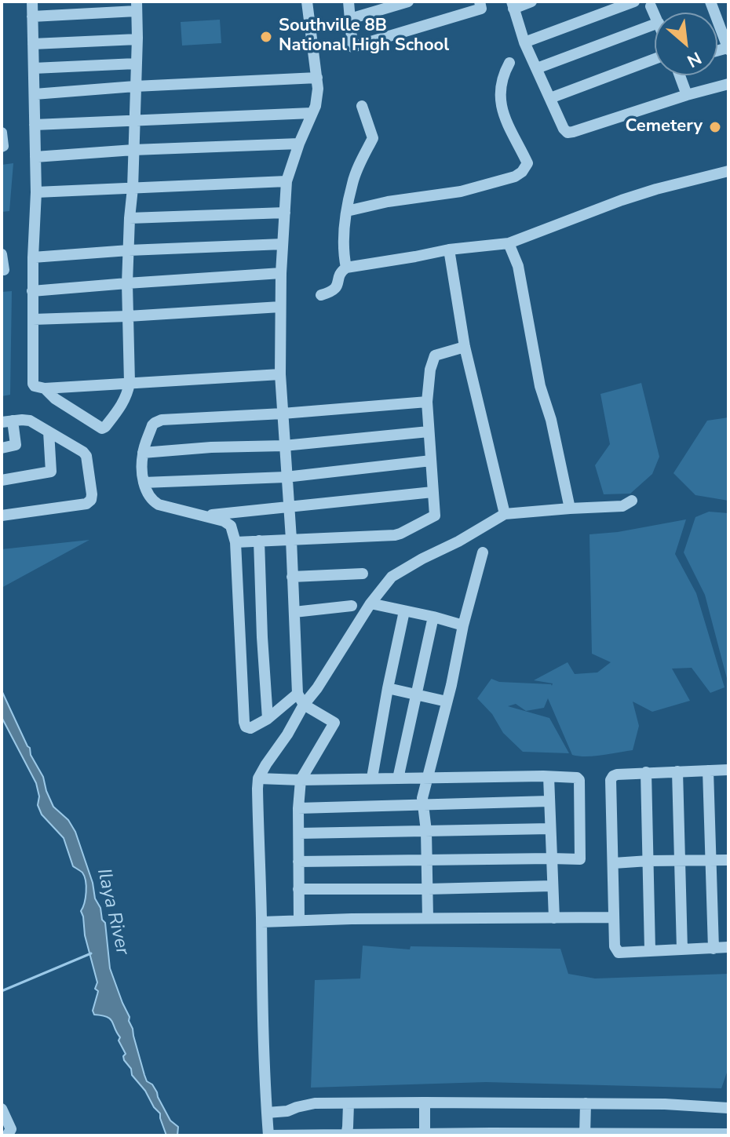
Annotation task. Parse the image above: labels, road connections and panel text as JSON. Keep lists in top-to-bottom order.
{
  "water": ["Ilaya River"],
  "places": ["Southville 8B National High School", "Cemetery"],
  "north": "bottom right"
}
